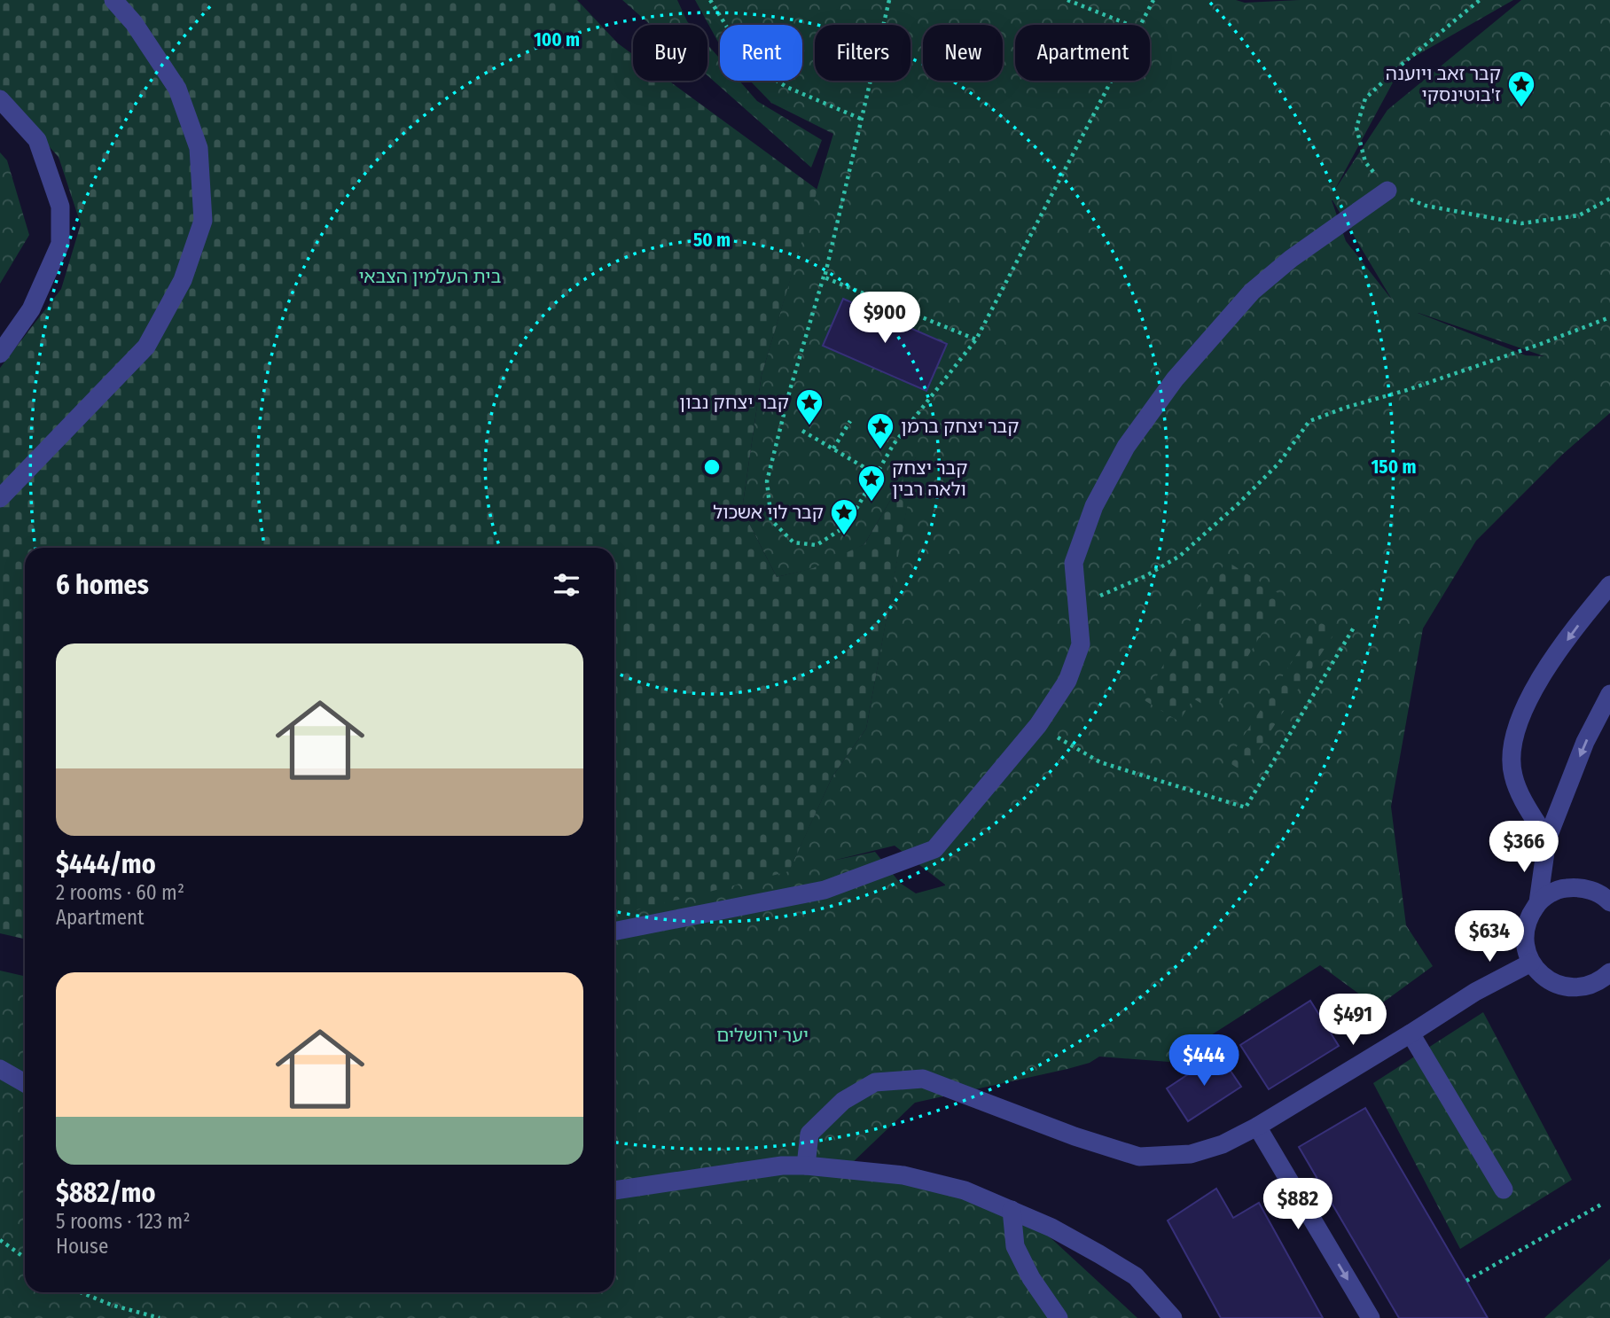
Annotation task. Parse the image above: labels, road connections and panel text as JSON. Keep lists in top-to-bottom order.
{
  "parks": ["בית העלמין הצבאי", "יער ירושלים"],
  "places": {
    "place": [
      "קבר זאב ויוענה ז'בוטינסקי",
      "קבר יצחק נבון",
      "קבר יצחק ברמן",
      "קבר יצחק ולאה רבין",
      "קבר לוי אשכול"
    ]
  },
  "page": {
    "chip": [
      "Buy",
      "Rent",
      "Filters",
      "New",
      "Apartment"
    ],
    "price": [
      "$900",
      "$366",
      "$634",
      "$491",
      "$444",
      "$882"
    ],
    "heading": "6 homes",
    "list": [
      {
        "name": "$444/mo",
        "note": "2 rooms · 60 m² · Apartment"
      },
      {
        "name": "$882/mo",
        "note": "5 rooms · 123 m² · House"
      }
    ]
  },
  "rings": ["100 m", "50 m", "150 m"]
}
